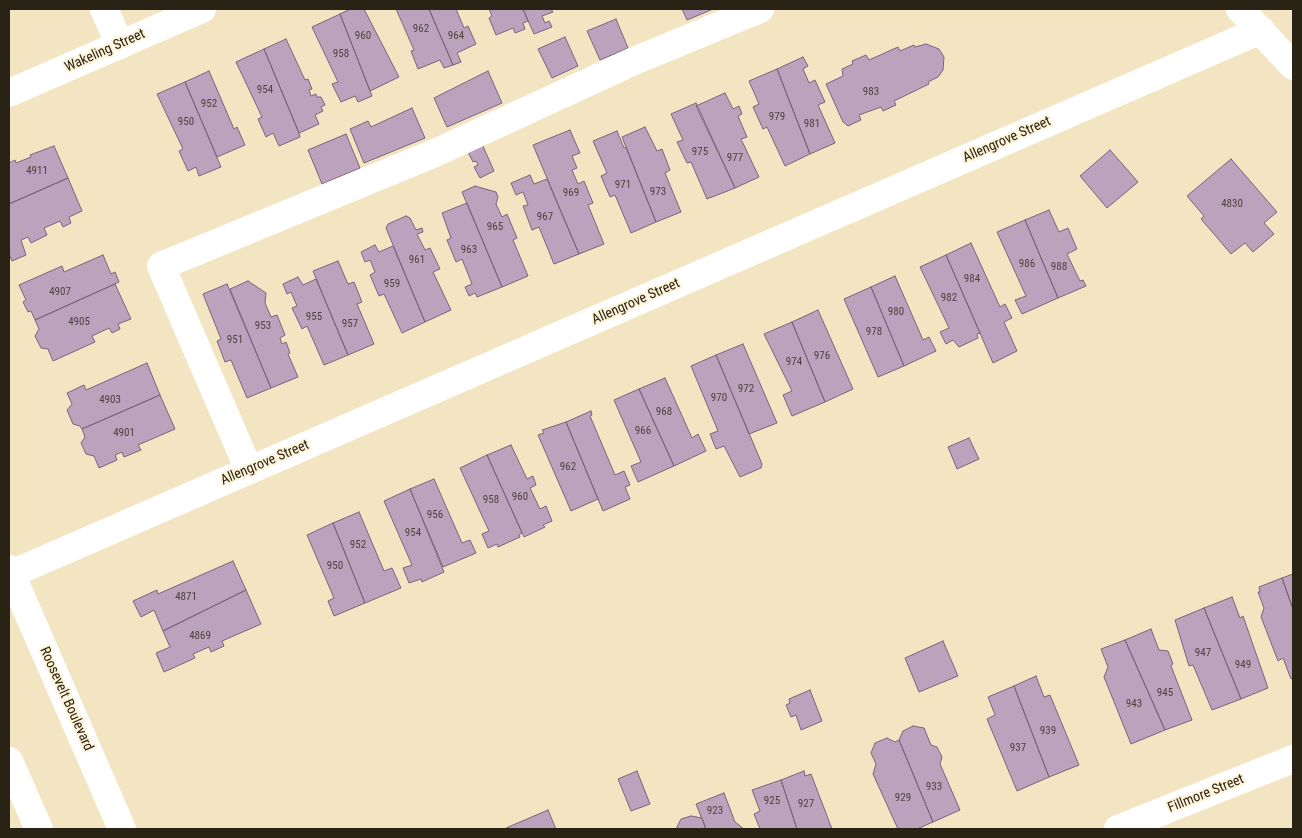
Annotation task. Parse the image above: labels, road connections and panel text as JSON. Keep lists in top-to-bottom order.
{
  "streets": {
    "main road": [
      "Wakeling Street",
      "Allengrove Street",
      "Roosevelt Boulevard",
      "Fillmore Street"
    ]
  },
  "crossings": [
    ["Allengrove Street", "Roosevelt Boulevard"]
  ],
  "house_numbers": [
    "962",
    "960",
    "964",
    "958",
    "954",
    "983",
    "952",
    "979",
    "950",
    "981",
    "975",
    "977",
    "4911",
    "971",
    "973",
    "969",
    "4830",
    "967",
    "965",
    "963",
    "961",
    "986",
    "988",
    "984",
    "959",
    "4907",
    "982",
    "980",
    "955",
    "4905",
    "957",
    "953",
    "978",
    "951",
    "976",
    "974",
    "972",
    "970",
    "4903",
    "968",
    "966",
    "4901",
    "962",
    "960",
    "958",
    "956",
    "954",
    "952",
    "950",
    "4871",
    "4869",
    "947",
    "949",
    "945",
    "943",
    "939",
    "937",
    "933",
    "929",
    "925",
    "927",
    "923"
  ]
}
